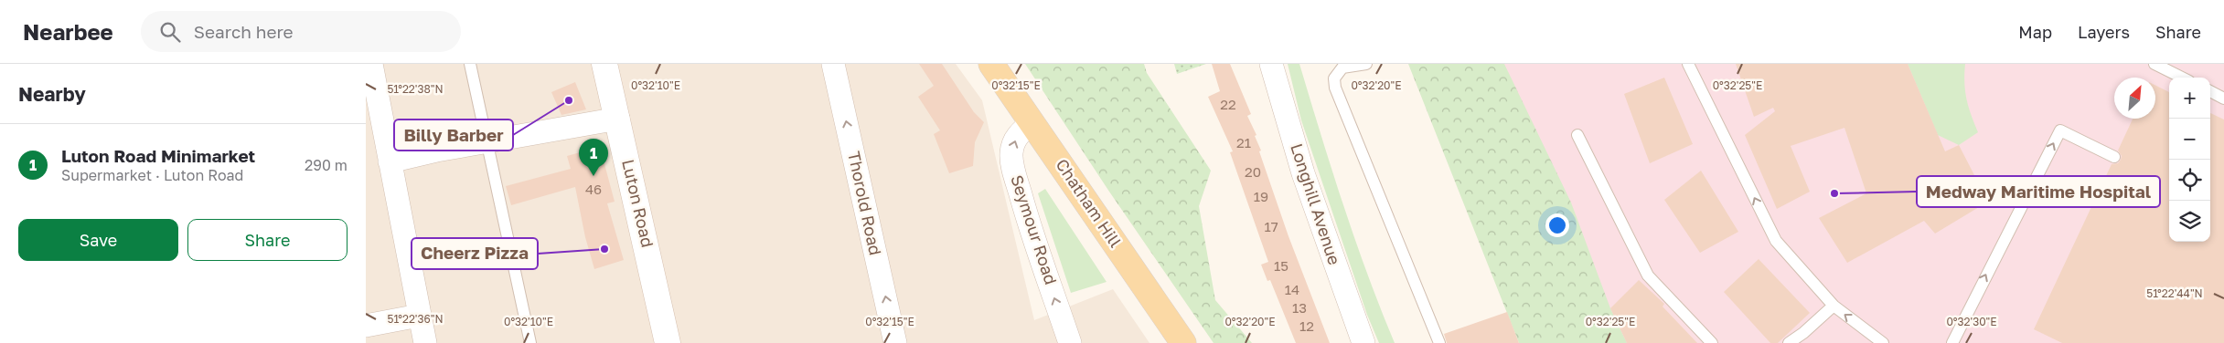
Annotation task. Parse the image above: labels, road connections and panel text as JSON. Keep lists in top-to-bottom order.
{
  "streets": {
    "main road": ["Chatham Hill"],
    "street": [
      "Luton Road",
      "Thorold Road",
      "Longhill Avenue",
      "Seymour Road"
    ]
  },
  "crossings": [
    ["Chatham Hill", "Seymour Road"]
  ],
  "one_way": ["Thorold Road", "Seymour Road"],
  "places": ["Billy Barber", "Medway Maritime Hospital", "Cheerz Pizza"],
  "house_numbers": [
    "22",
    "21",
    "20",
    "46",
    "19",
    "17",
    "15",
    "14",
    "13",
    "12"
  ],
  "north": "top right",
  "page": {
    "header": "Nearbee",
    "search": "Search here",
    "nav": ["Map", "Layers", "Share"],
    "heading": "Nearby",
    "map_buttons": ["+", "−"],
    "list": [
      {
        "mark": "1",
        "name": "Luton Road Minimarket",
        "note": "Supermarket · Luton Road",
        "value": "290 m"
      }
    ],
    "pins": "1",
    "buttons": ["Save", "Share"]
  },
  "coordinates": [
    "0°32'10\"E",
    "0°32'15\"E",
    "0°32'20\"E",
    "0°32'25\"E",
    "51°22'38\"N",
    "51°22'44\"N",
    "51°22'36\"N",
    "0°32'30\"E"
  ]
}
